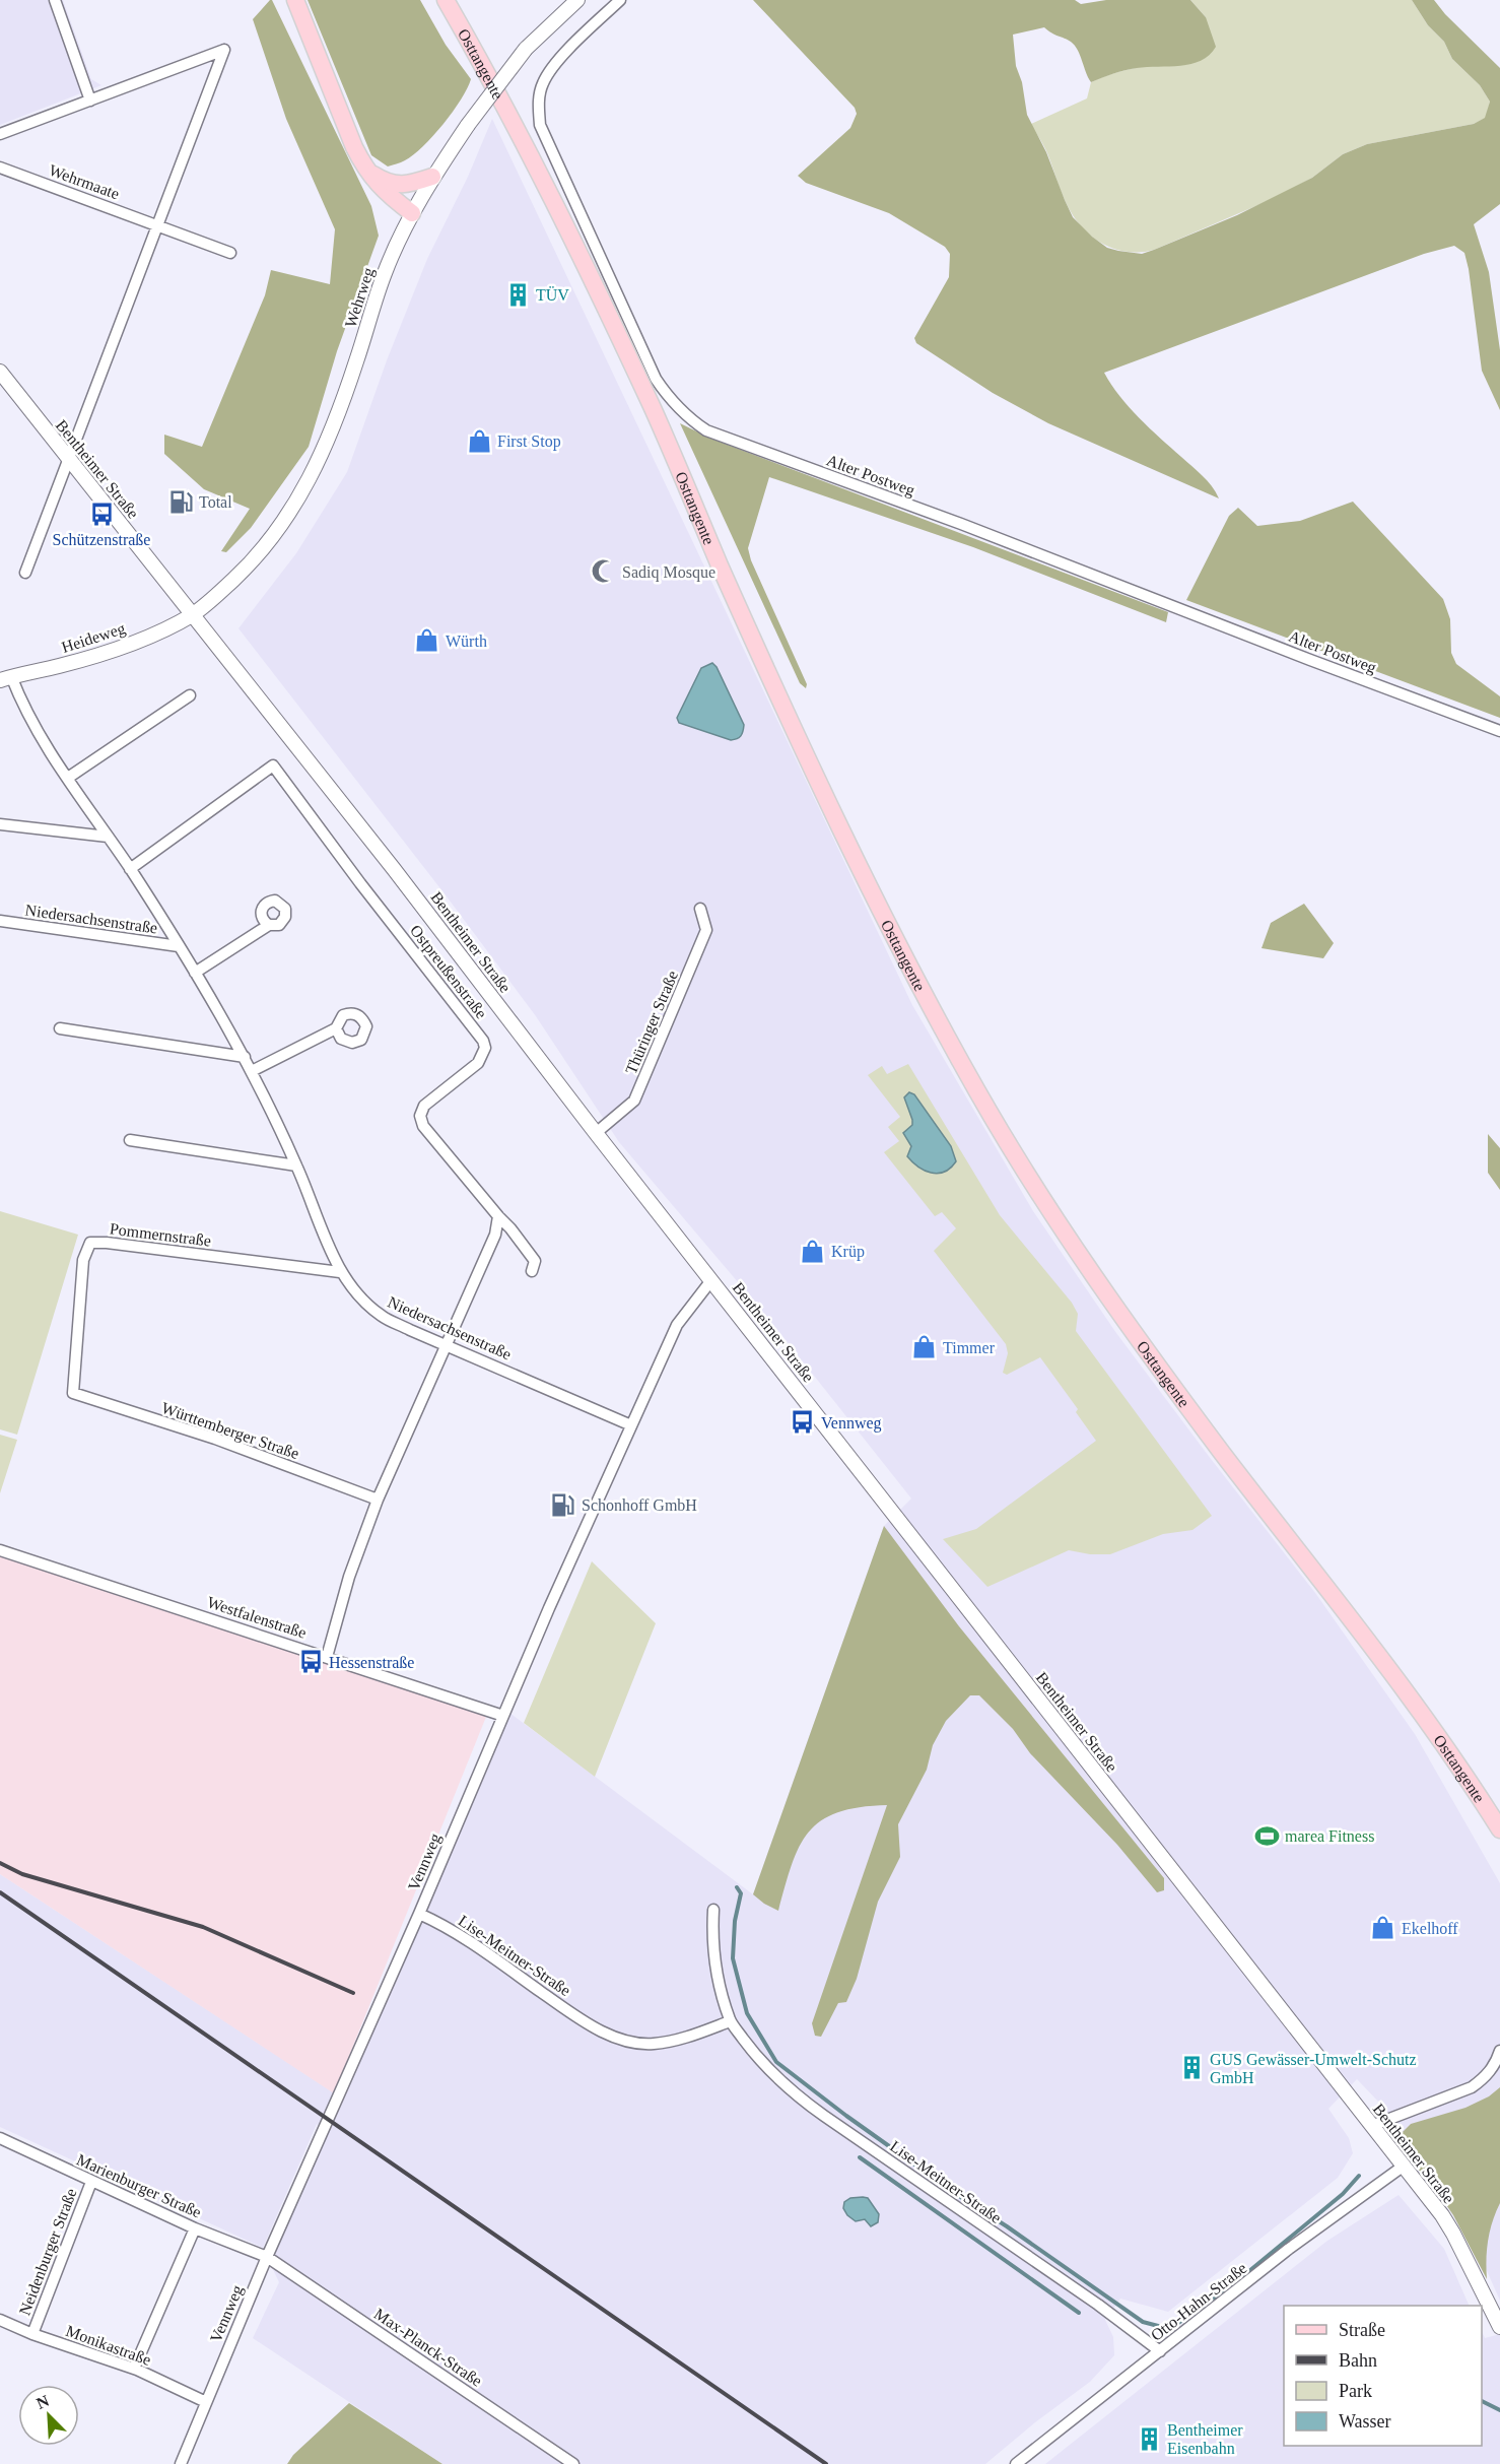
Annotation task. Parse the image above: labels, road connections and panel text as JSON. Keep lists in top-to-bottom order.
{
  "streets": {
    "main road": ["Osttangente"],
    "street": [
      "Wehrmaate",
      "Wehrweg",
      "Bentheimer Straße",
      "Alter Postweg",
      "Heideweg",
      "Niedersachsenstraße",
      "Ostpreußenstraße",
      "Thüringer Straße",
      "Pommernstraße",
      "Württemberger Straße",
      "Westfalenstraße",
      "Vennweg",
      "Lise-Meitner-Straße",
      "Marienburger Straße",
      "Neidenburger Straße",
      "Otto-Hahn-Straße",
      "Monikastraße",
      "Max-Planck-Straße"
    ]
  },
  "crossings": [
    ["Wehrweg", "Bentheimer Straße"],
    ["Wehrweg", "Heideweg"],
    ["Bentheimer Straße", "Heideweg"],
    ["Bentheimer Straße", "Thüringer Straße"],
    ["Bentheimer Straße", "Vennweg"],
    ["Bentheimer Straße", "Otto-Hahn-Straße"],
    ["Heideweg", "Niedersachsenstraße"],
    ["Niedersachsenstraße", "Ostpreußenstraße"],
    ["Niedersachsenstraße", "Pommernstraße"],
    ["Niedersachsenstraße", "Vennweg"],
    ["Pommernstraße", "Württemberger Straße"],
    ["Westfalenstraße", "Vennweg"],
    ["Vennweg", "Lise-Meitner-Straße"],
    ["Vennweg", "Marienburger Straße"],
    ["Vennweg", "Monikastraße"],
    ["Vennweg", "Max-Planck-Straße"],
    ["Lise-Meitner-Straße", "Otto-Hahn-Straße"],
    ["Marienburger Straße", "Neidenburger Straße"],
    ["Marienburger Straße", "Max-Planck-Straße"],
    ["Neidenburger Straße", "Monikastraße"]
  ],
  "places": {
    "building": ["TÜV", "GUS Gewässer-Umwelt-Schutz GmbH", "Bentheimer Eisenbahn"],
    "shop": [
      "First Stop",
      "Würth",
      "Krüp",
      "Timmer",
      "Ekelhoff"
    ],
    "fuel station": ["Total", "Schonhoff GmbH"],
    "bus stop": ["Schützenstraße", "Vennweg", "Hessenstraße"],
    "mosque": ["Sadiq Mosque"],
    "sports": ["marea Fitness"]
  },
  "legend": [
    "Straße",
    "Bahn",
    "Park",
    "Wasser"
  ],
  "north": "top left"
}
